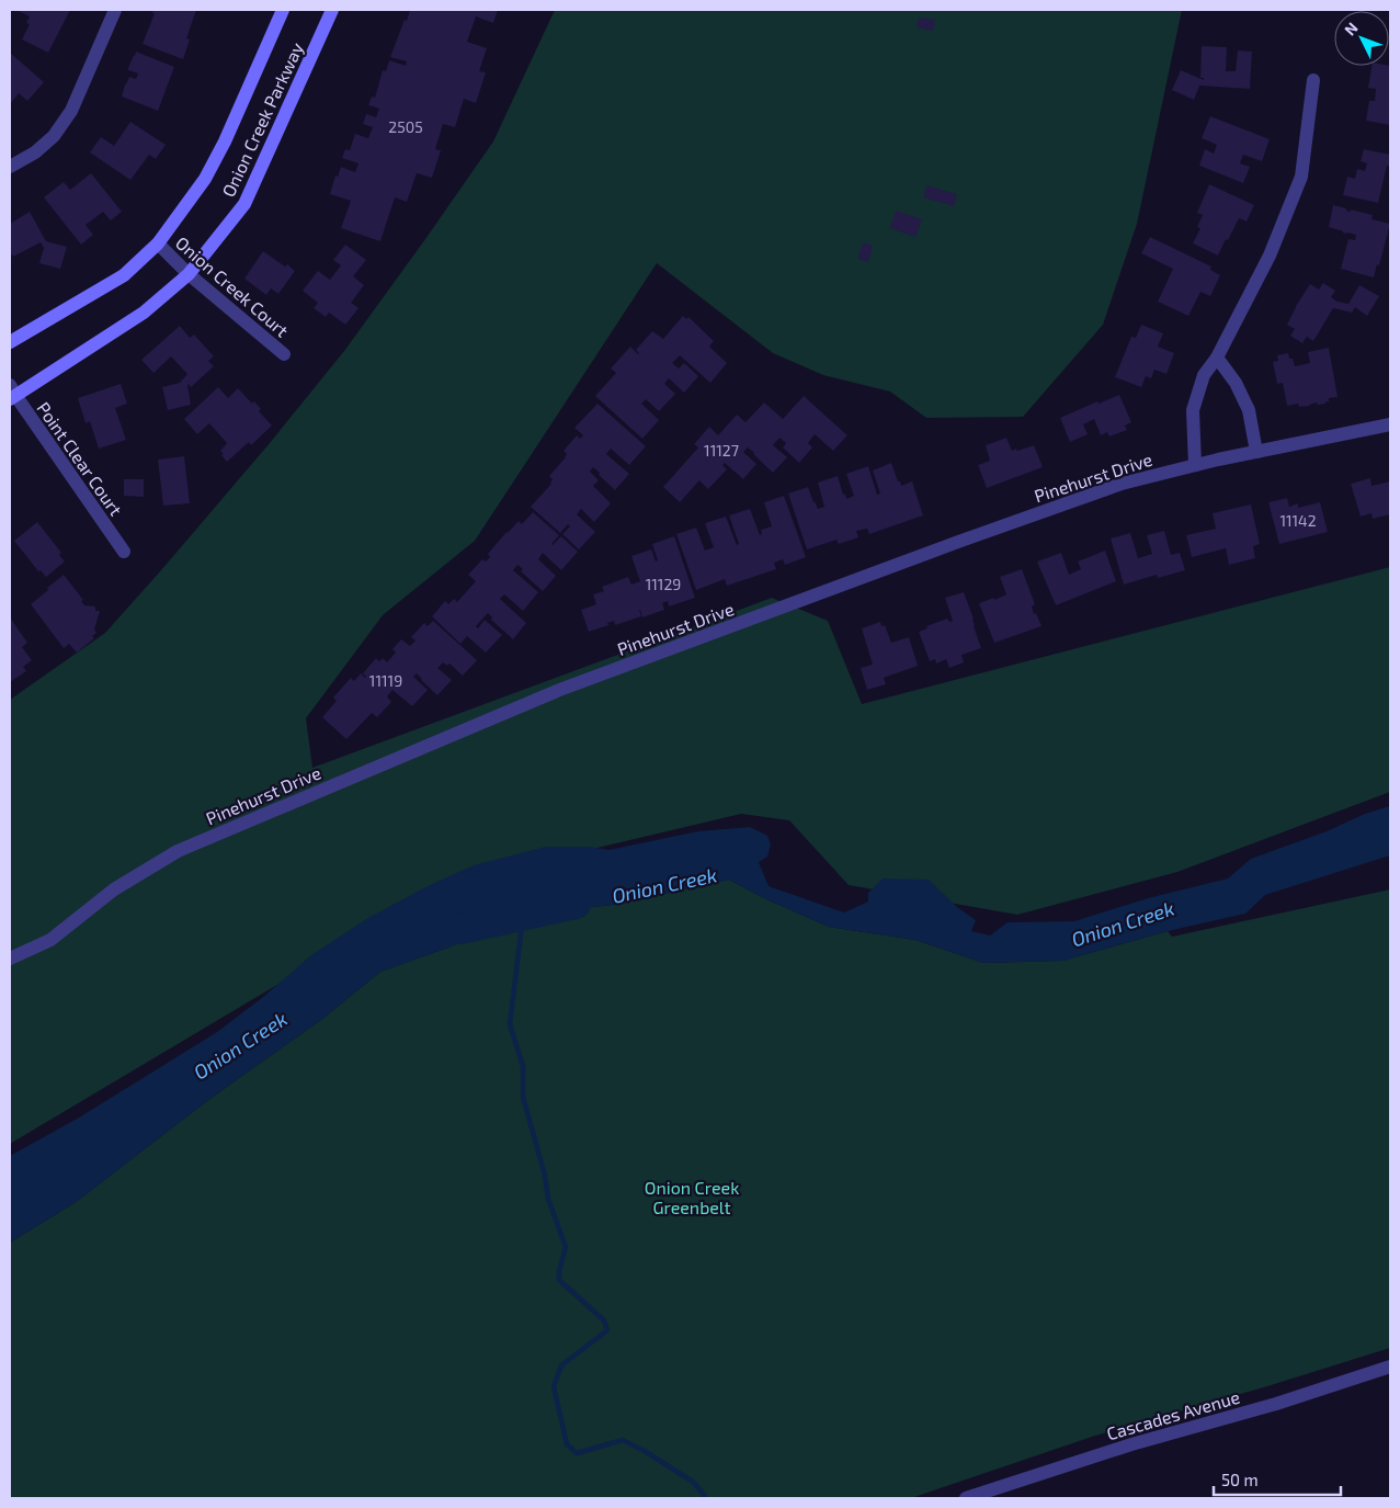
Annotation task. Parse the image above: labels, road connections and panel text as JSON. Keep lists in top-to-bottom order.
{
  "streets": {
    "street": [
      "Onion Creek Parkway",
      "Onion Creek Court",
      "Point Clear Court",
      "Pinehurst Drive",
      "Cascades Avenue"
    ]
  },
  "crossings": [
    ["Onion Creek Parkway", "Onion Creek Court"],
    ["Onion Creek Parkway", "Point Clear Court"]
  ],
  "water": ["Onion Creek"],
  "parks": ["Onion Creek Greenbelt"],
  "house_numbers": [
    "2505",
    "11127",
    "11142",
    "11129",
    "11119"
  ],
  "scale_bar": "50 m",
  "north": "top left"
}
